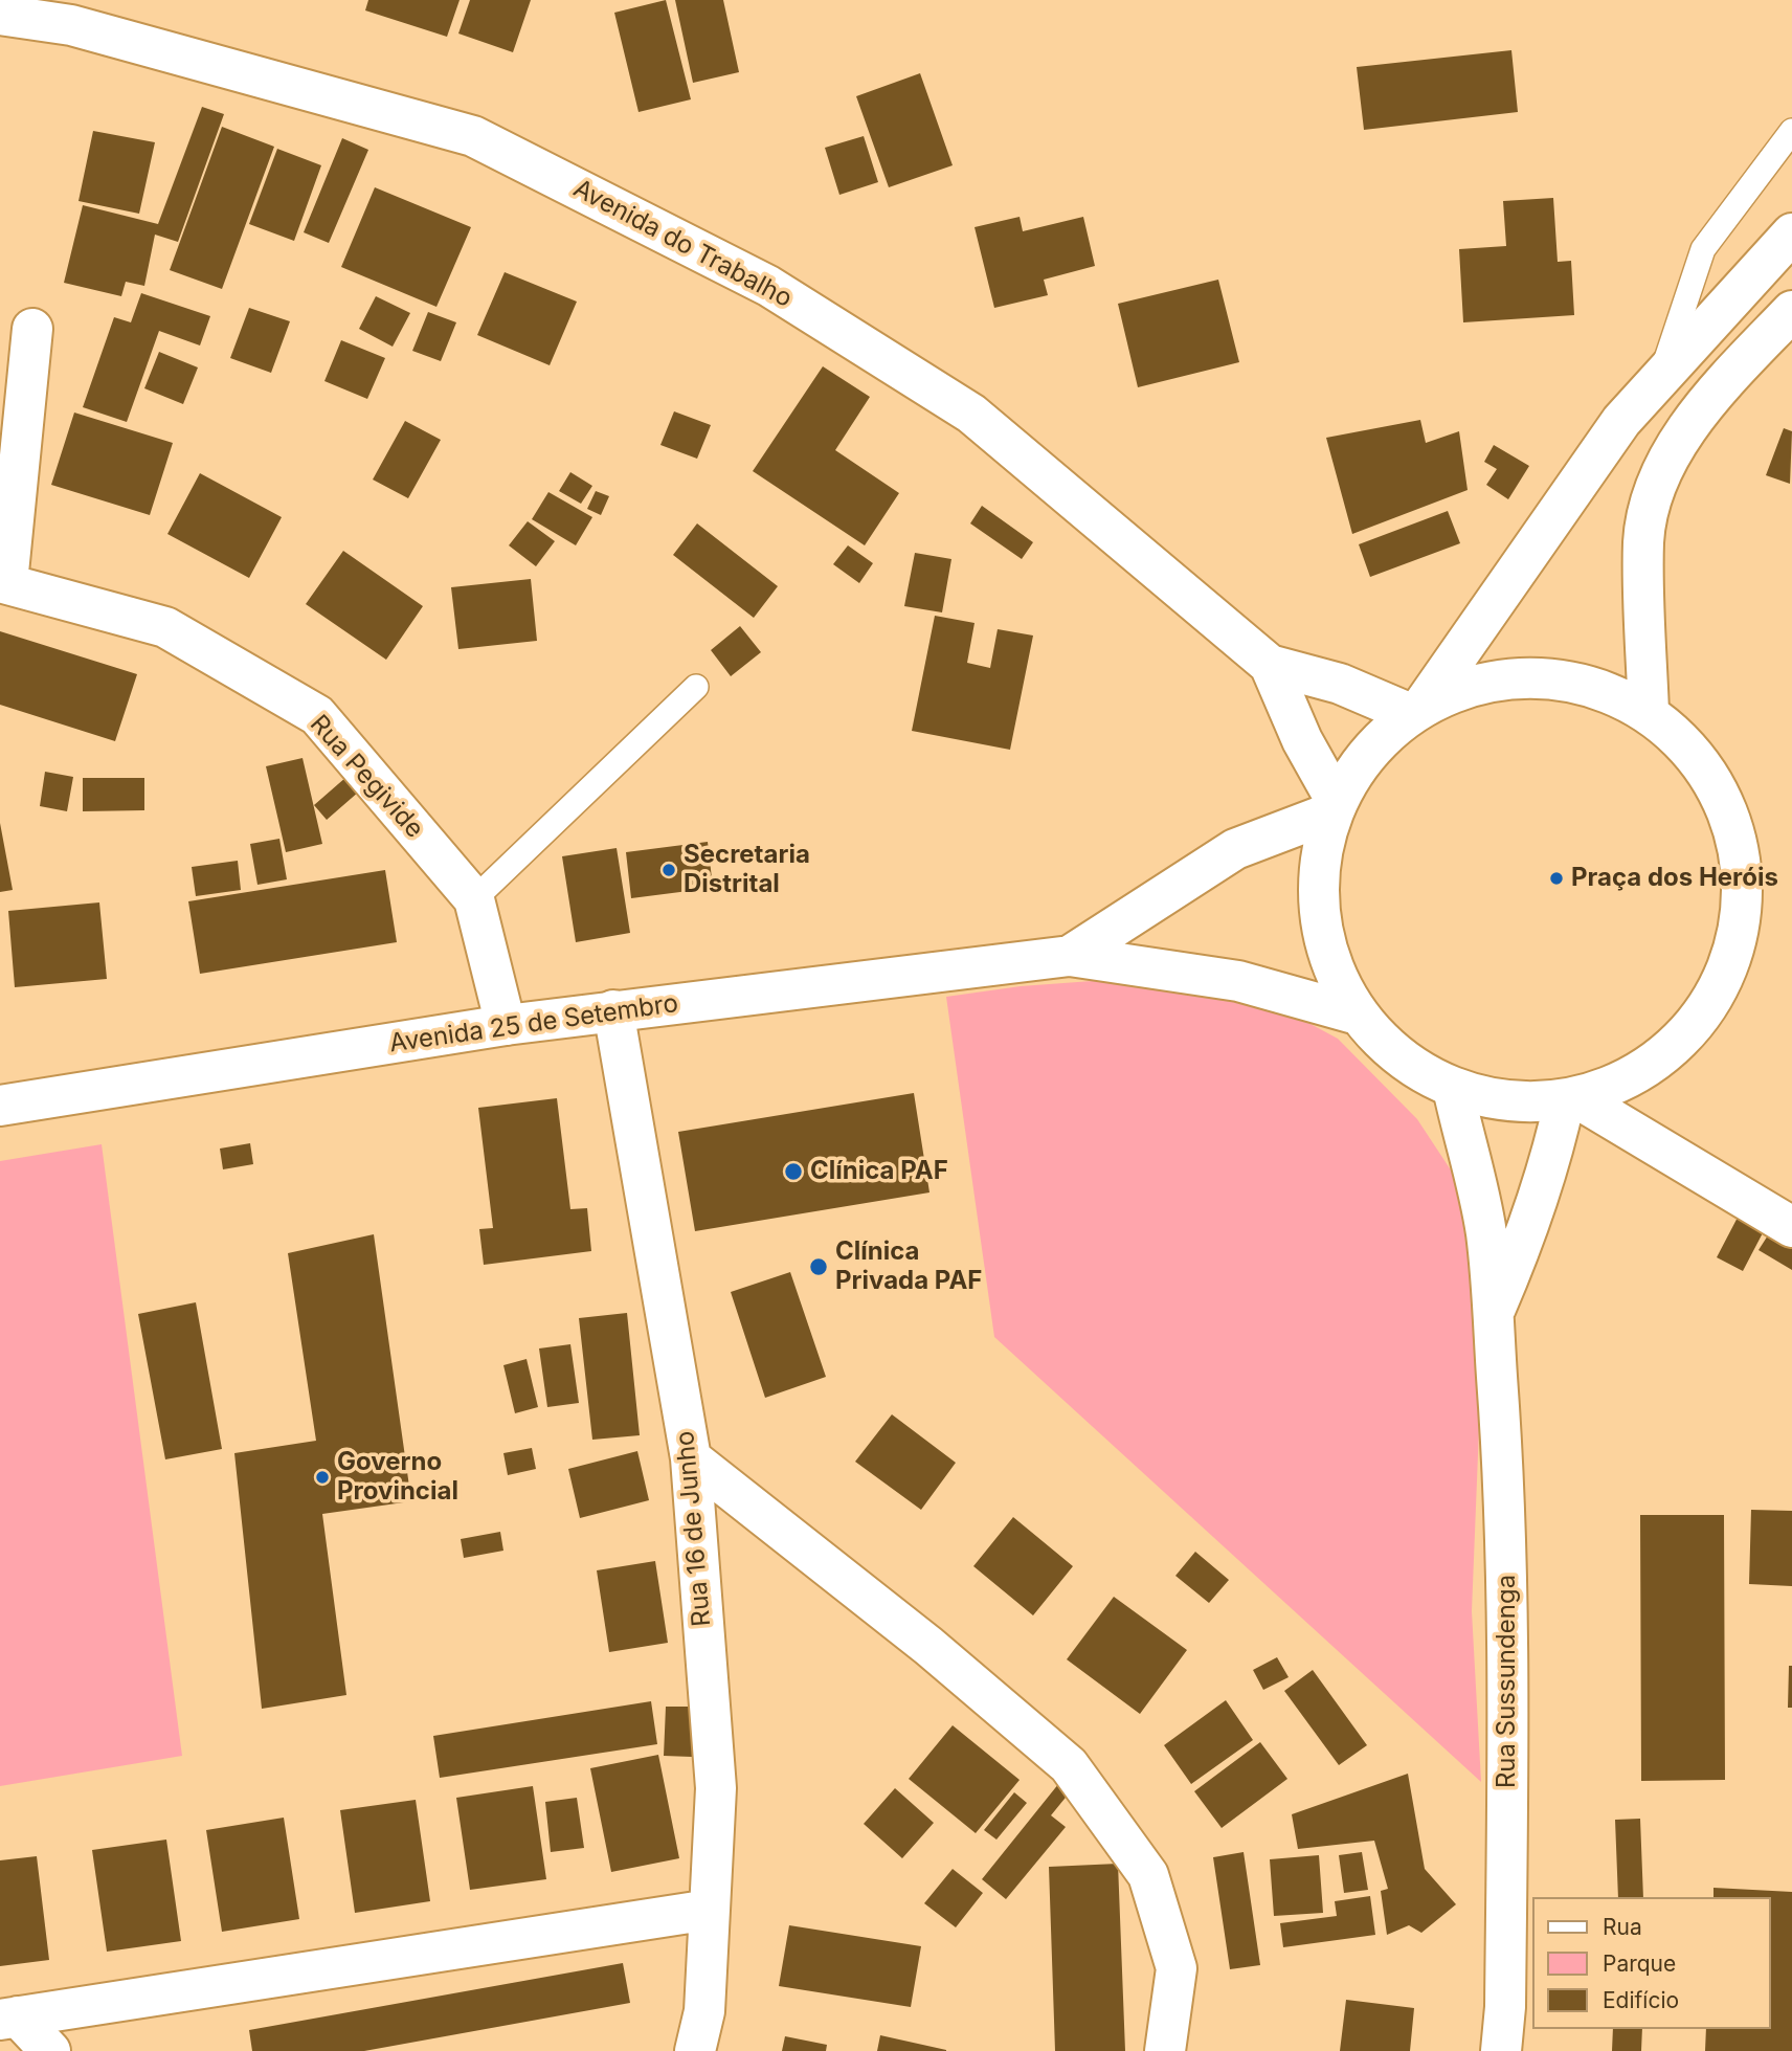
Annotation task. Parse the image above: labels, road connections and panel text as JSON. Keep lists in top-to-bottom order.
{
  "streets": {
    "street": [
      "Avenida do Trabalho",
      "Rua Pegivide",
      "Avenida 25 de Setembro",
      "Rua 16 de Junho",
      "Rua Sussundenga"
    ]
  },
  "crossings": [
    ["Avenida do Trabalho", "Avenida 25 de Setembro"],
    ["Rua Pegivide", "Avenida 25 de Setembro"],
    ["Avenida 25 de Setembro", "Rua 16 de Junho"]
  ],
  "places": [
    "Secretaria Distrital",
    "Praça dos Heróis",
    "Clínica PAF",
    "Clínica Privada PAF",
    "Governo Provincial"
  ],
  "legend": ["Rua", "Parque", "Edifício"]
}
